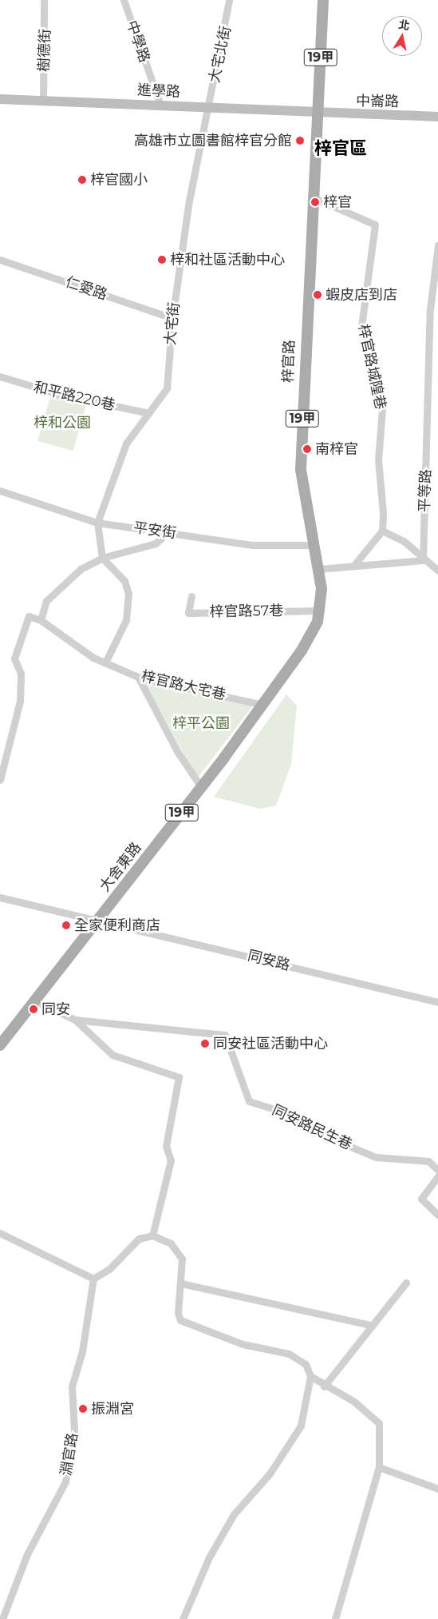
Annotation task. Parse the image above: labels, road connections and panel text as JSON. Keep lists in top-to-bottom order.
{
  "streets": {
    "main road": ["19甲", "梓官路", "大舍東路"],
    "street": [
      "中學路",
      "樹德街",
      "大宅北街",
      "進學路",
      "中崙路",
      "仁愛路",
      "大宅街",
      "梓官路城隍巷",
      "和平路220巷",
      "平等路",
      "平安街",
      "梓官路57巷",
      "梓官路大宅巷",
      "同安路",
      "同安路民生巷",
      "淵官路"
    ]
  },
  "crossings": [
    ["中學路", "進學路"],
    ["樹德街", "進學路"],
    ["大宅北街", "進學路"],
    ["大宅北街", "大宅街"],
    ["進學路", "中崙路"],
    ["進學路", "大宅街"],
    ["進學路", "梓官路"],
    ["中崙路", "梓官路"],
    ["仁愛路", "大宅街"],
    ["大宅街", "和平路220巷"],
    ["大宅街", "平安街"],
    ["梓官路", "梓官路城隍巷"],
    ["梓官路", "平安街"],
    ["梓官路", "梓官路57巷"],
    ["梓官路", "梓官路大宅巷"],
    ["梓官路", "大舍東路"],
    ["梓官路大宅巷", "大舍東路"],
    ["大舍東路", "同安路"]
  ],
  "districts": ["梓官區"],
  "parks": ["梓和公園", "梓平公園"],
  "places": [
    "高雄市立圖書館梓官分館",
    "梓官國小",
    "梓官",
    "梓和社區活動中心",
    "蝦皮店到店",
    "南梓官",
    "全家便利商店",
    "同安",
    "同安社區活動中心",
    "振淵宮"
  ],
  "north": "top"
}
